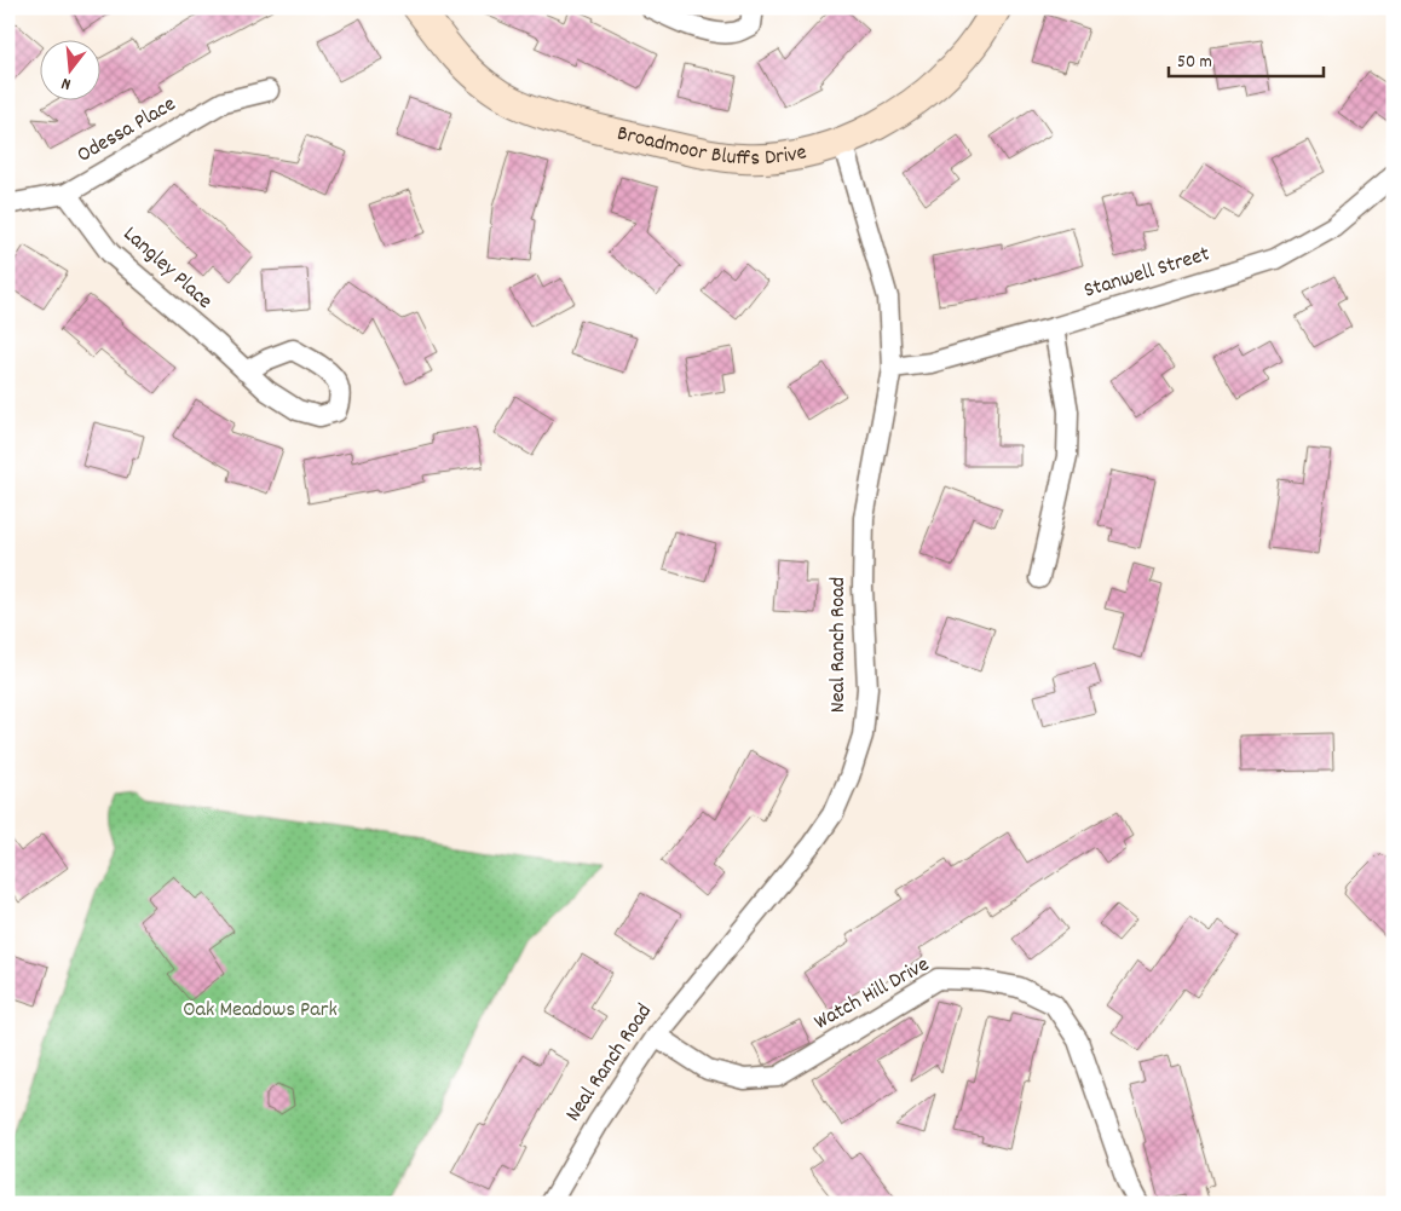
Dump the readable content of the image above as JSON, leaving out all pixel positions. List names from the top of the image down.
{
  "streets": {
    "street": [
      "Odessa Place",
      "Broadmoor Bluffs Drive",
      "Langley Place",
      "Stanwell Street",
      "Neal Ranch Road",
      "Watch Hill Drive"
    ]
  },
  "crossings": [
    ["Odessa Place", "Langley Place"],
    ["Broadmoor Bluffs Drive", "Neal Ranch Road"],
    ["Stanwell Street", "Neal Ranch Road"],
    ["Neal Ranch Road", "Watch Hill Drive"]
  ],
  "parks": ["Oak Meadows Park"],
  "scale_bar": "50 m",
  "north": "bottom"
}
